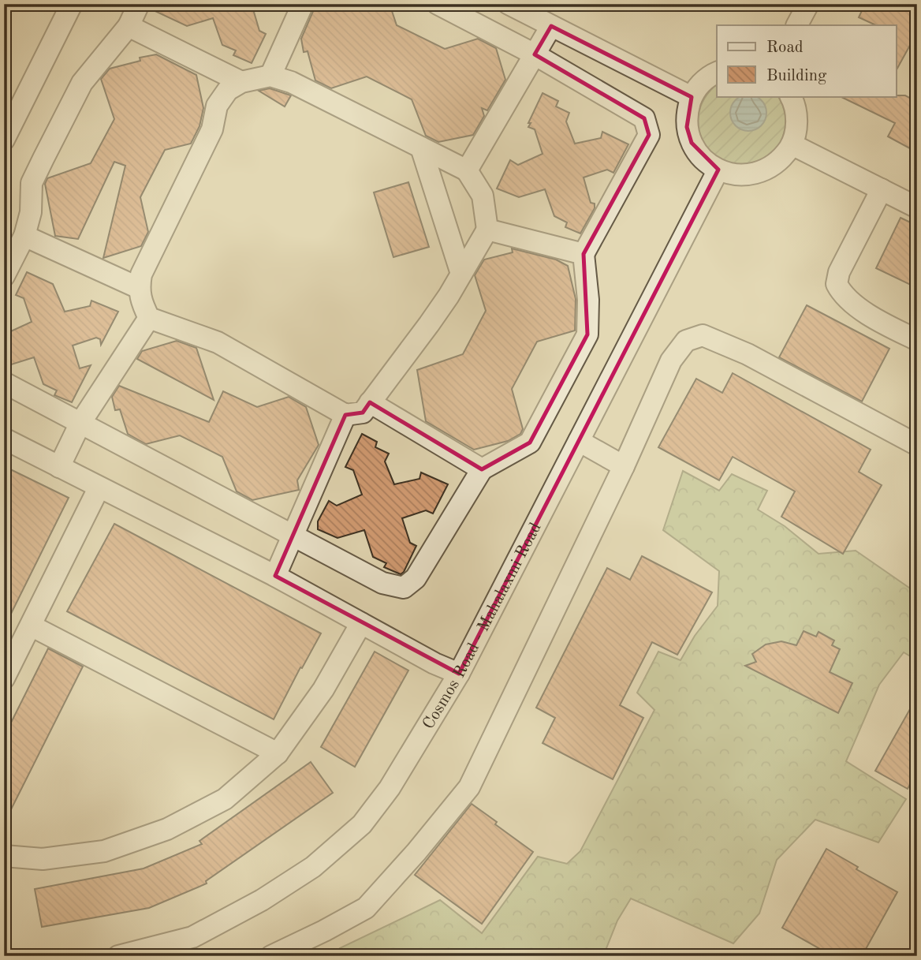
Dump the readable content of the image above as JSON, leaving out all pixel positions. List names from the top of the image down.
{
  "streets": {
    "street": ["Cosmos Road - Mahalaxmi Road"]
  },
  "legend": ["Road", "Building"]
}
